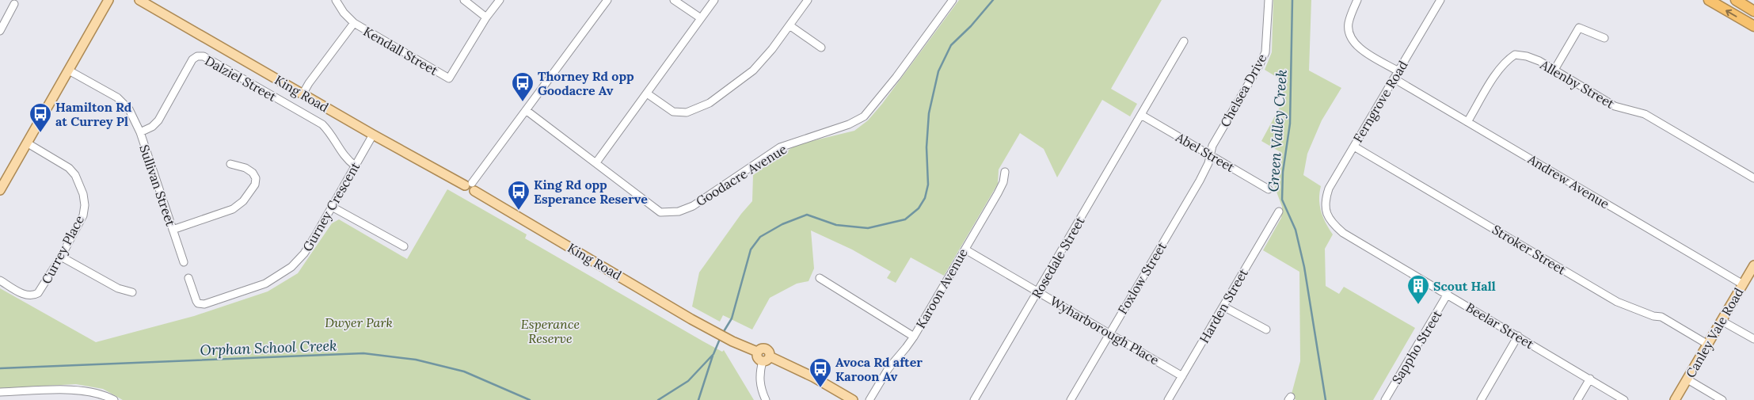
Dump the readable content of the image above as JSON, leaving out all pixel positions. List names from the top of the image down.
{
  "streets": {
    "main road": ["King Road", "Canley Vale Road"],
    "street": [
      "Kendall Street",
      "Dalziel Street",
      "Allenby Street",
      "Chelsea Drive",
      "Ferngrove Road",
      "Abel Street",
      "Goodacre Avenue",
      "Andrew Avenue",
      "Sullivan Street",
      "Gurney Crescent",
      "Currey Place",
      "Stroker Street",
      "Rosedale Street",
      "Foxlow Street",
      "Karoon Avenue",
      "Harden Street",
      "Beelar Street",
      "Wyharborough Place",
      "Sappho Street"
    ]
  },
  "crossings": [
    ["Dalziel Street", "Sullivan Street"],
    ["Dalziel Street", "Gurney Crescent"],
    ["Allenby Street", "Andrew Avenue"],
    ["Chelsea Drive", "Abel Street"],
    ["Chelsea Drive", "Foxlow Street"],
    ["King Road", "Gurney Crescent"],
    ["Ferngrove Road", "Andrew Avenue"],
    ["Ferngrove Road", "Stroker Street"],
    ["Ferngrove Road", "Beelar Street"],
    ["Abel Street", "Rosedale Street"],
    ["Abel Street", "Foxlow Street"],
    ["Andrew Avenue", "Canley Vale Road"],
    ["Stroker Street", "Canley Vale Road"],
    ["Rosedale Street", "Wyharborough Place"],
    ["Foxlow Street", "Wyharborough Place"],
    ["Karoon Avenue", "Wyharborough Place"],
    ["Harden Street", "Wyharborough Place"],
    ["Beelar Street", "Sappho Street"]
  ],
  "water": ["Green Valley Creek", "Orphan School Creek"],
  "parks": ["Dwyer Park", "Esperance Reserve"],
  "places": {
    "bus stop": [
      "Thorney Rd opp Goodacre Av",
      "Hamilton Rd at Currey Pl",
      "King Rd opp Esperance Reserve",
      "Avoca Rd after Karoon Av"
    ],
    "building": ["Scout Hall"]
  }
}
